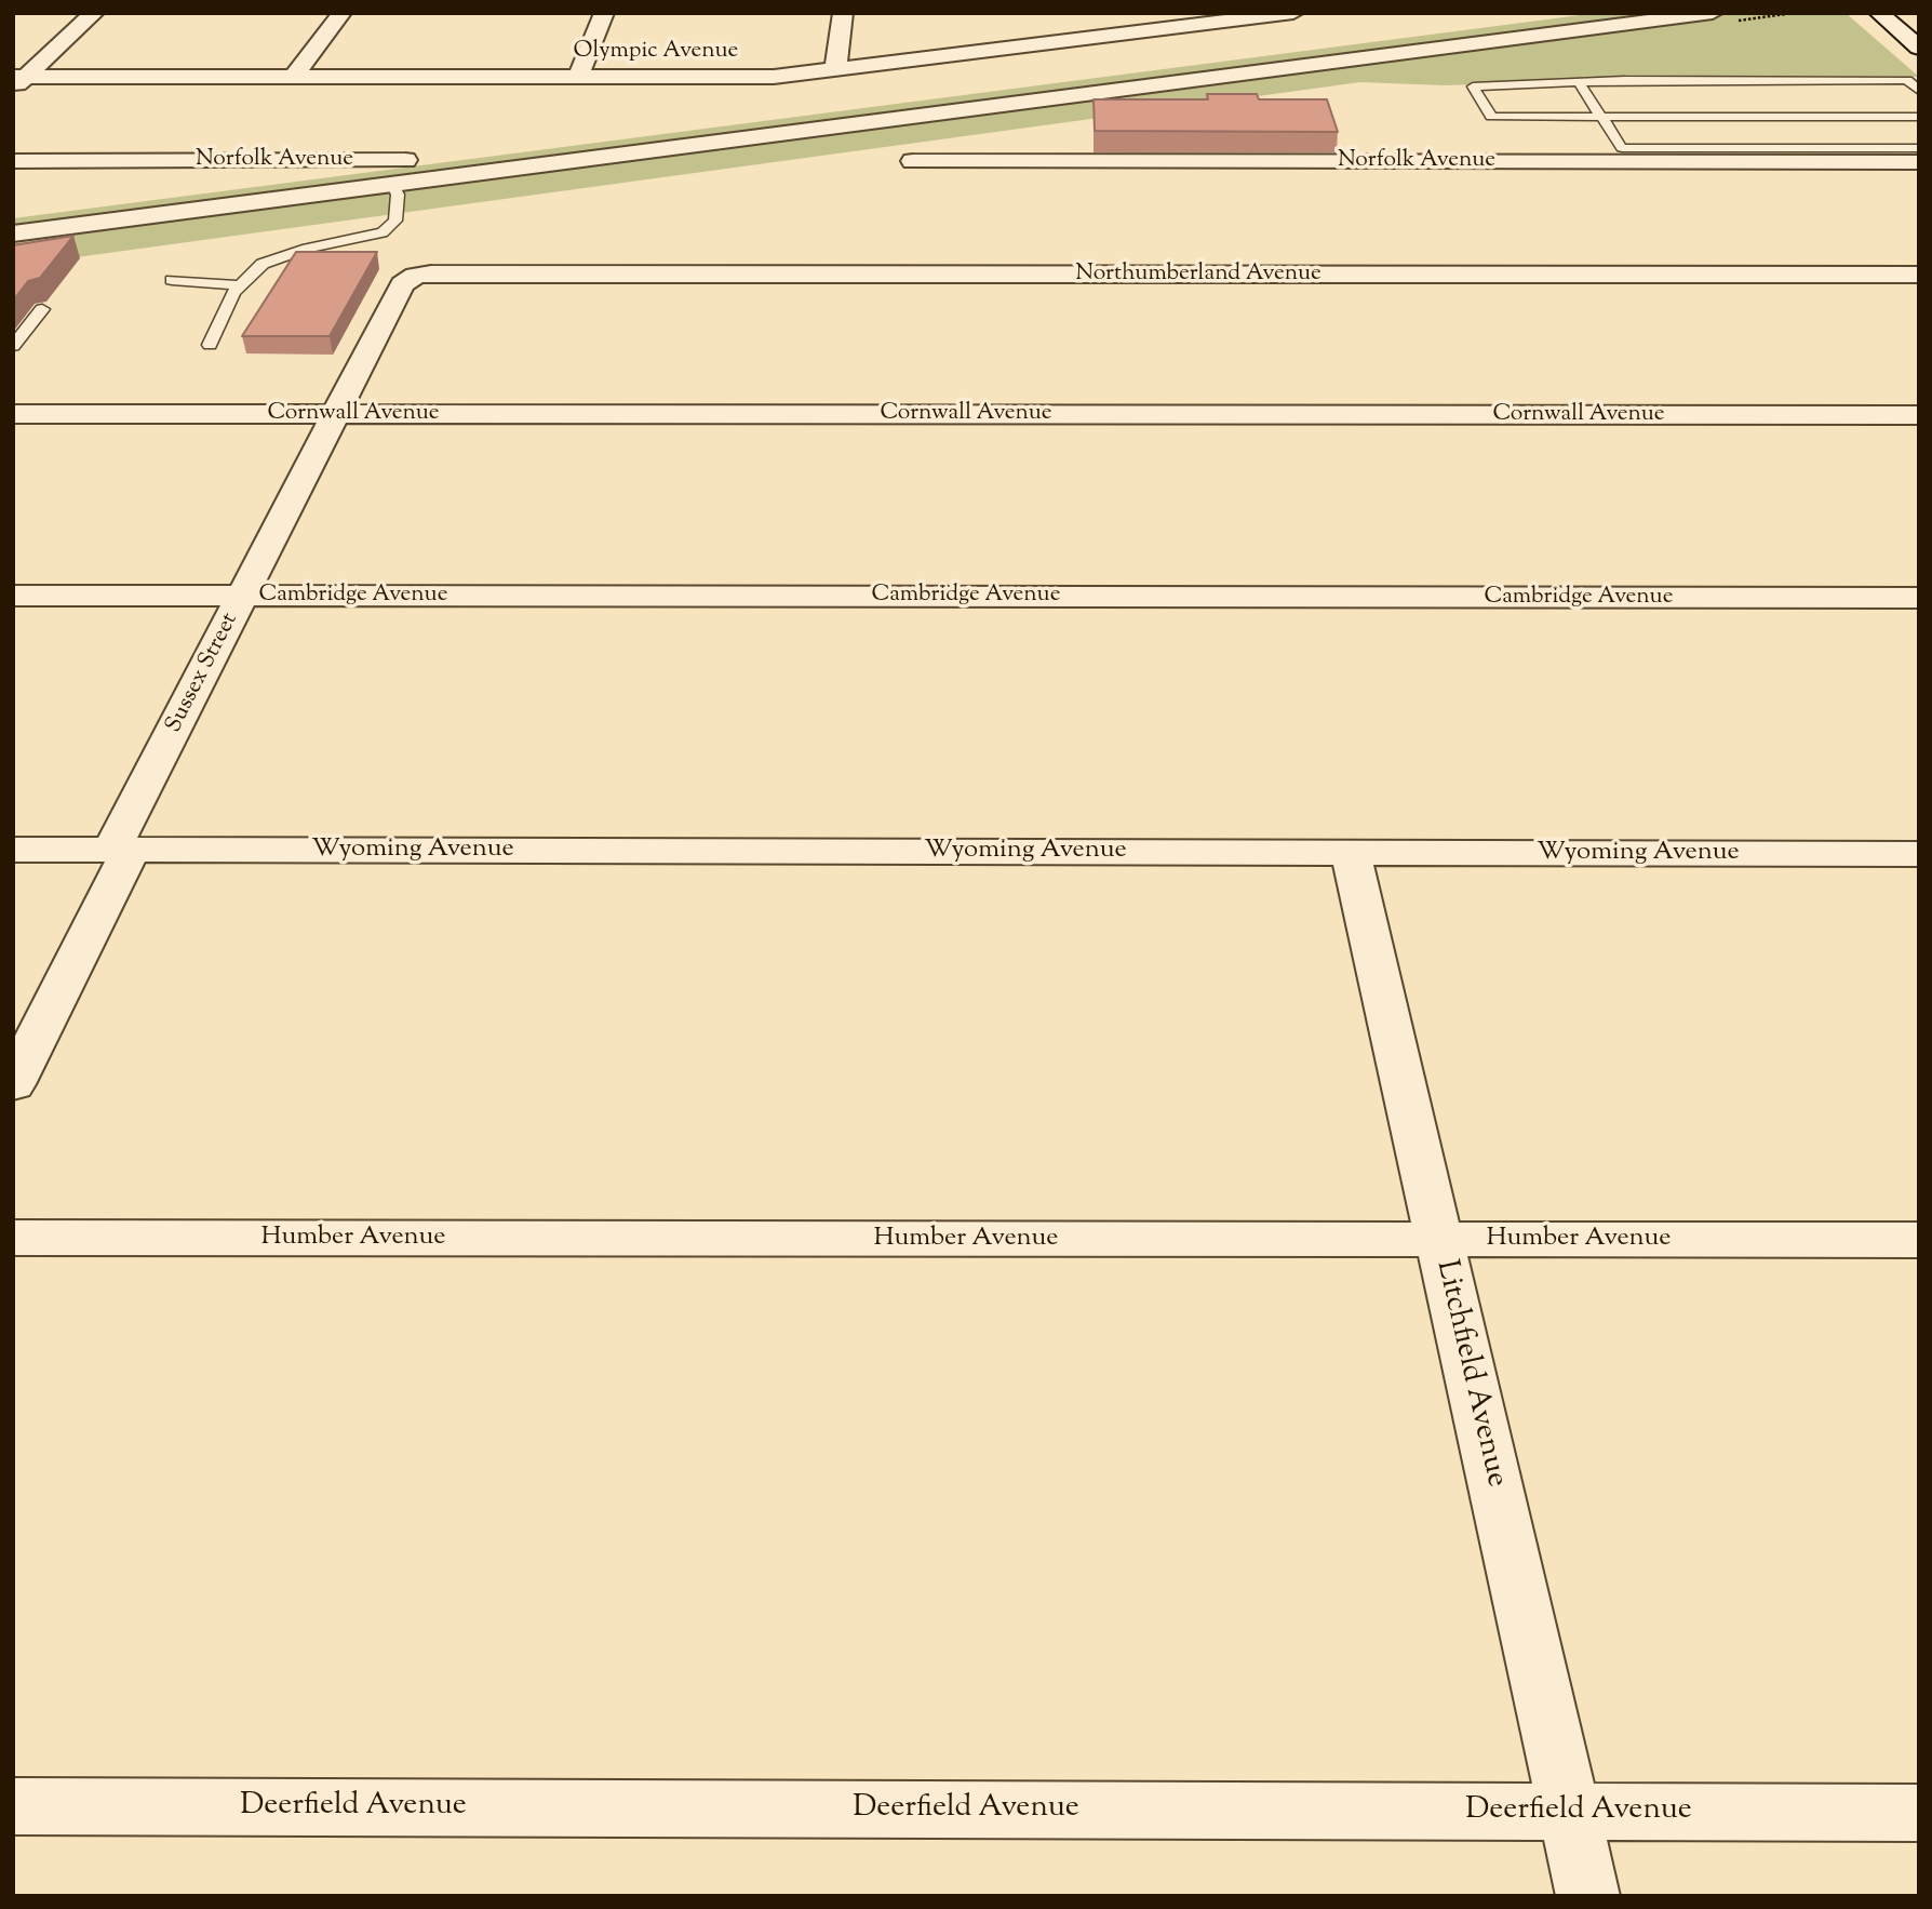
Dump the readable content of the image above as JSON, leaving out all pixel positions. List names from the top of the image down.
{
  "streets": {
    "street": [
      "Olympic Avenue",
      "Norfolk Avenue",
      "Northumberland Avenue",
      "Cornwall Avenue",
      "Cambridge Avenue",
      "Sussex Street",
      "Wyoming Avenue",
      "Humber Avenue",
      "Litchfield Avenue",
      "Deerfield Avenue"
    ]
  },
  "crossings": [
    ["Northumberland Avenue", "Sussex Street"],
    ["Cornwall Avenue", "Sussex Street"],
    ["Cambridge Avenue", "Sussex Street"],
    ["Sussex Street", "Wyoming Avenue"],
    ["Wyoming Avenue", "Litchfield Avenue"],
    ["Humber Avenue", "Litchfield Avenue"],
    ["Litchfield Avenue", "Deerfield Avenue"]
  ]
}
